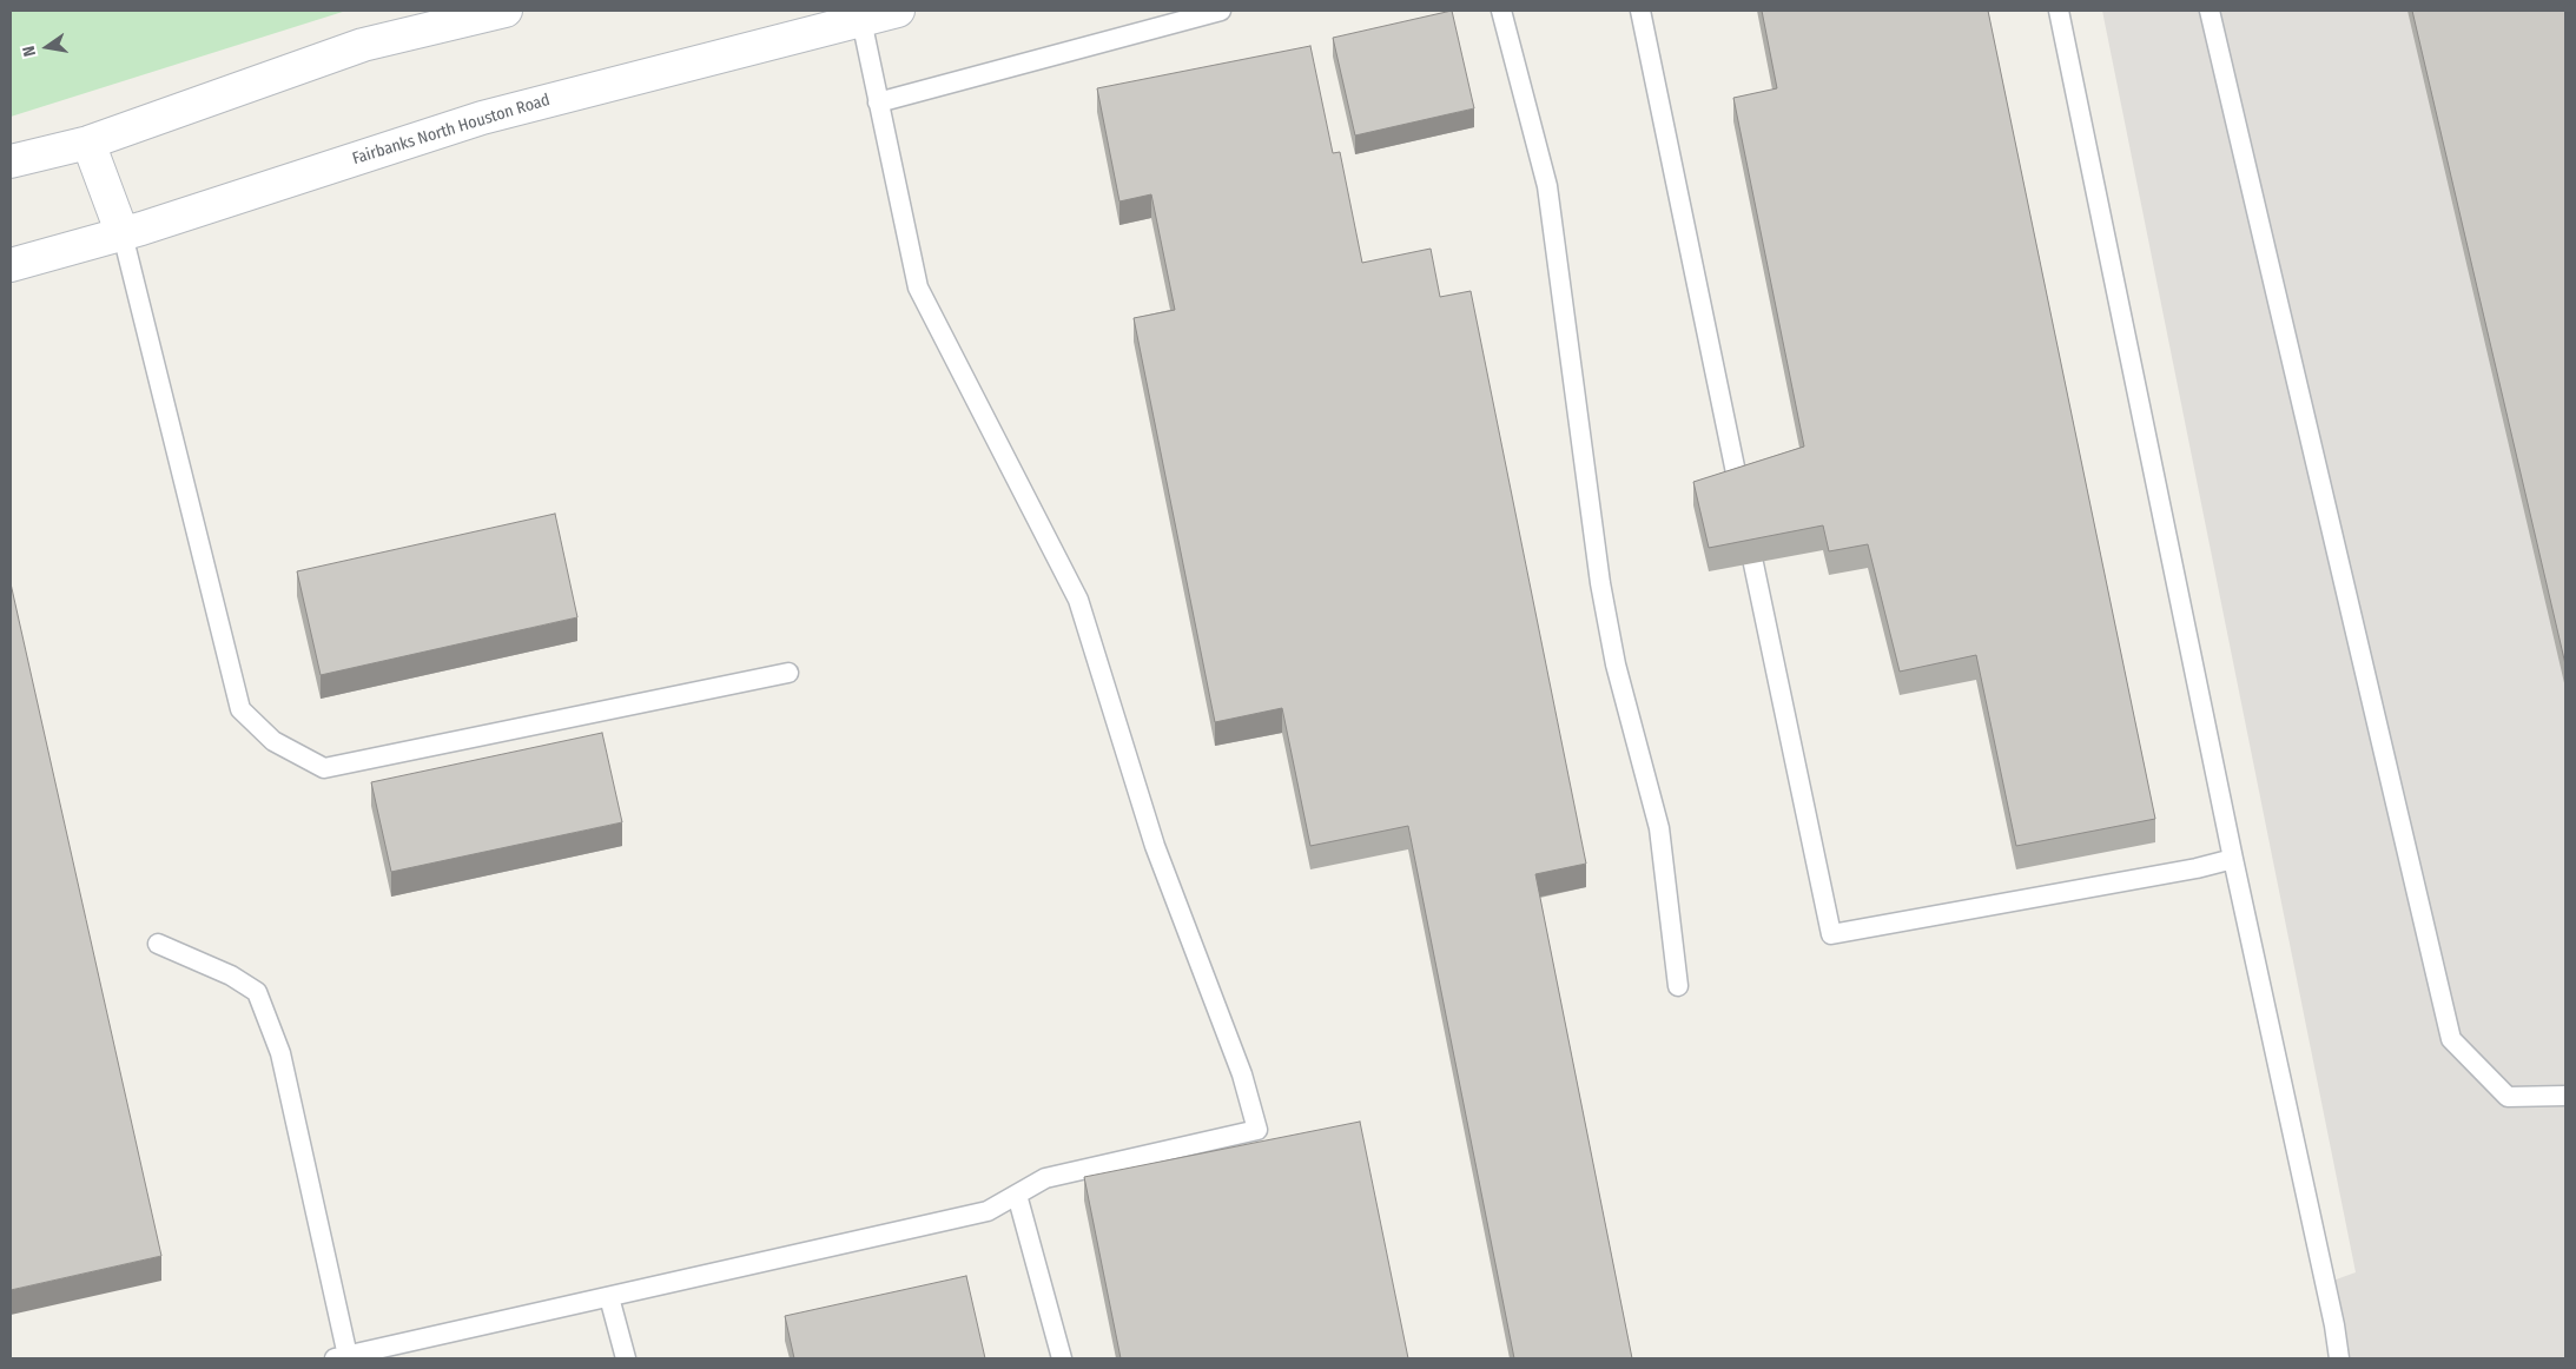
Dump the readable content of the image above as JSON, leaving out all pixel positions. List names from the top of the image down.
{
  "streets": {
    "main road": ["Fairbanks North Houston Road"]
  },
  "north": "left"
}
